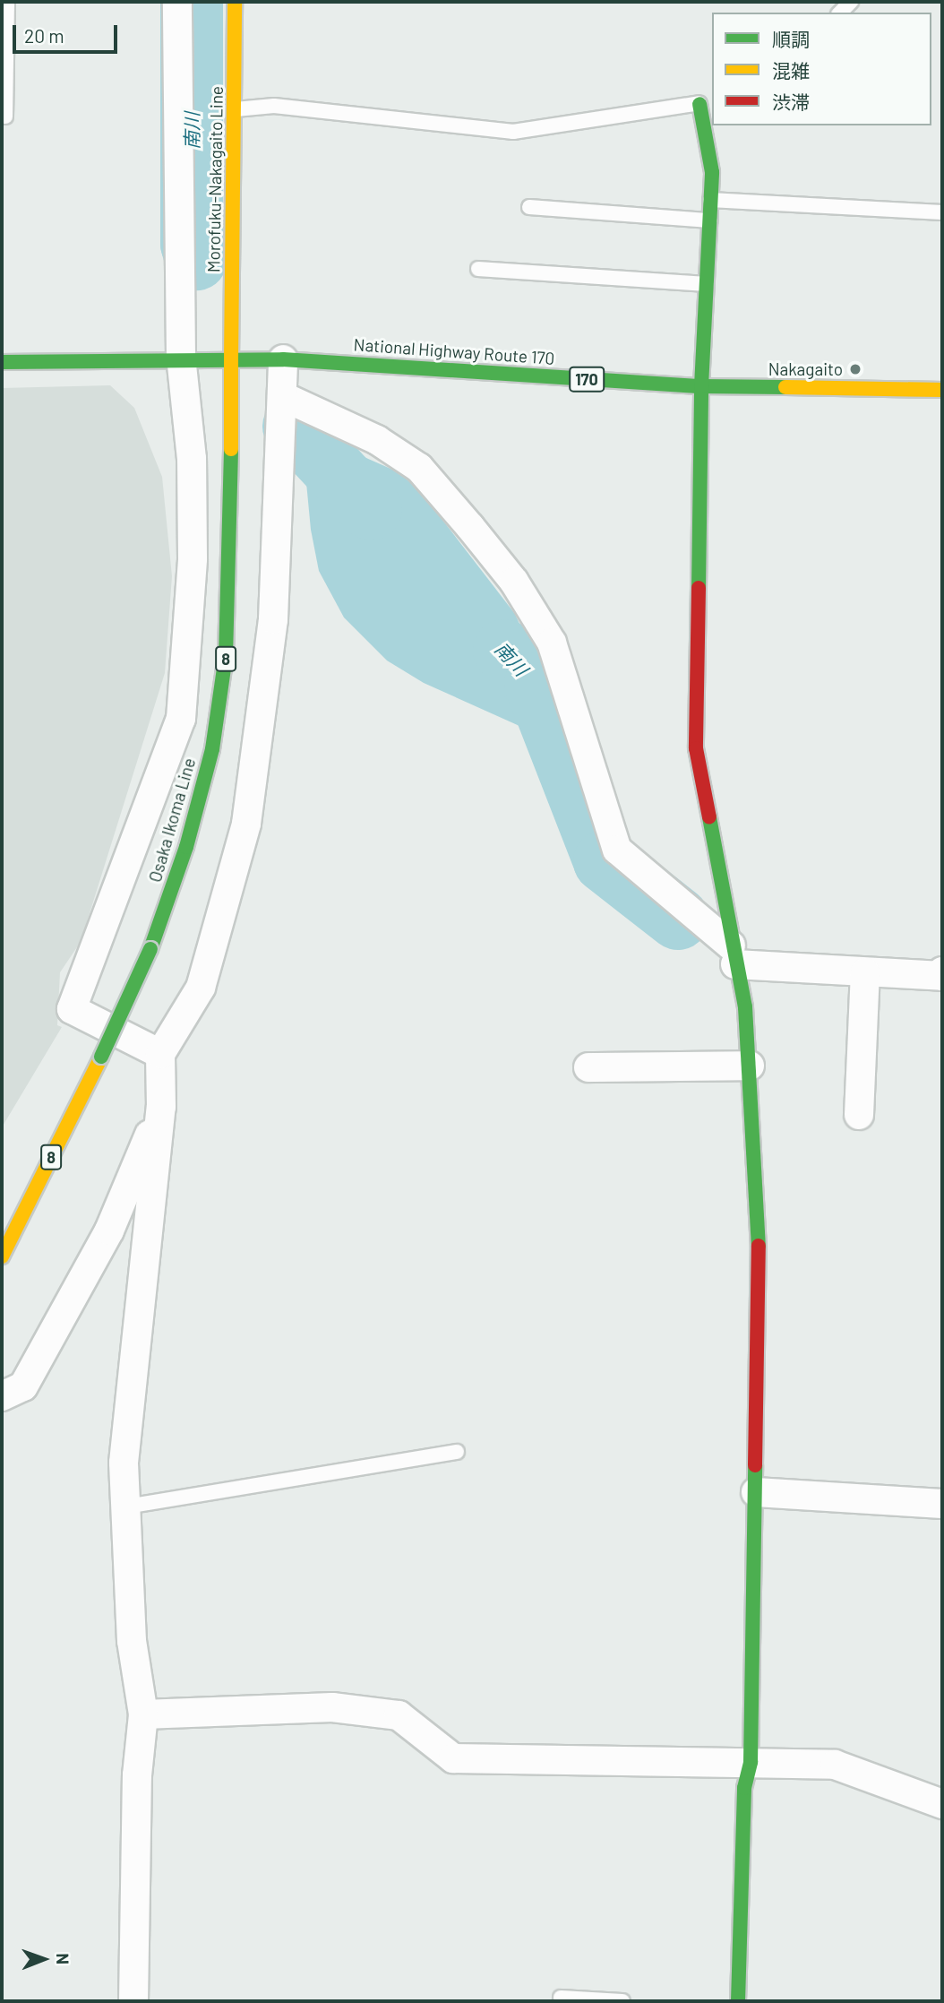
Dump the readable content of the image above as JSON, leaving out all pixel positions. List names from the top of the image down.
{
  "streets": {
    "main road": [
      "Morofuku-Nakagaito Line",
      "National Highway Route 170",
      "170",
      "8",
      "Osaka Ikoma Line"
    ]
  },
  "crossings": [
    ["Morofuku-Nakagaito Line", "National Highway Route 170"],
    ["Morofuku-Nakagaito Line", "Osaka Ikoma Line"],
    ["National Highway Route 170", "Osaka Ikoma Line"]
  ],
  "water": ["南川"],
  "places": ["Nakagaito"],
  "legend": ["順調", "混雑", "渋滞"],
  "scale_bar": "20 m",
  "north": "right"
}
